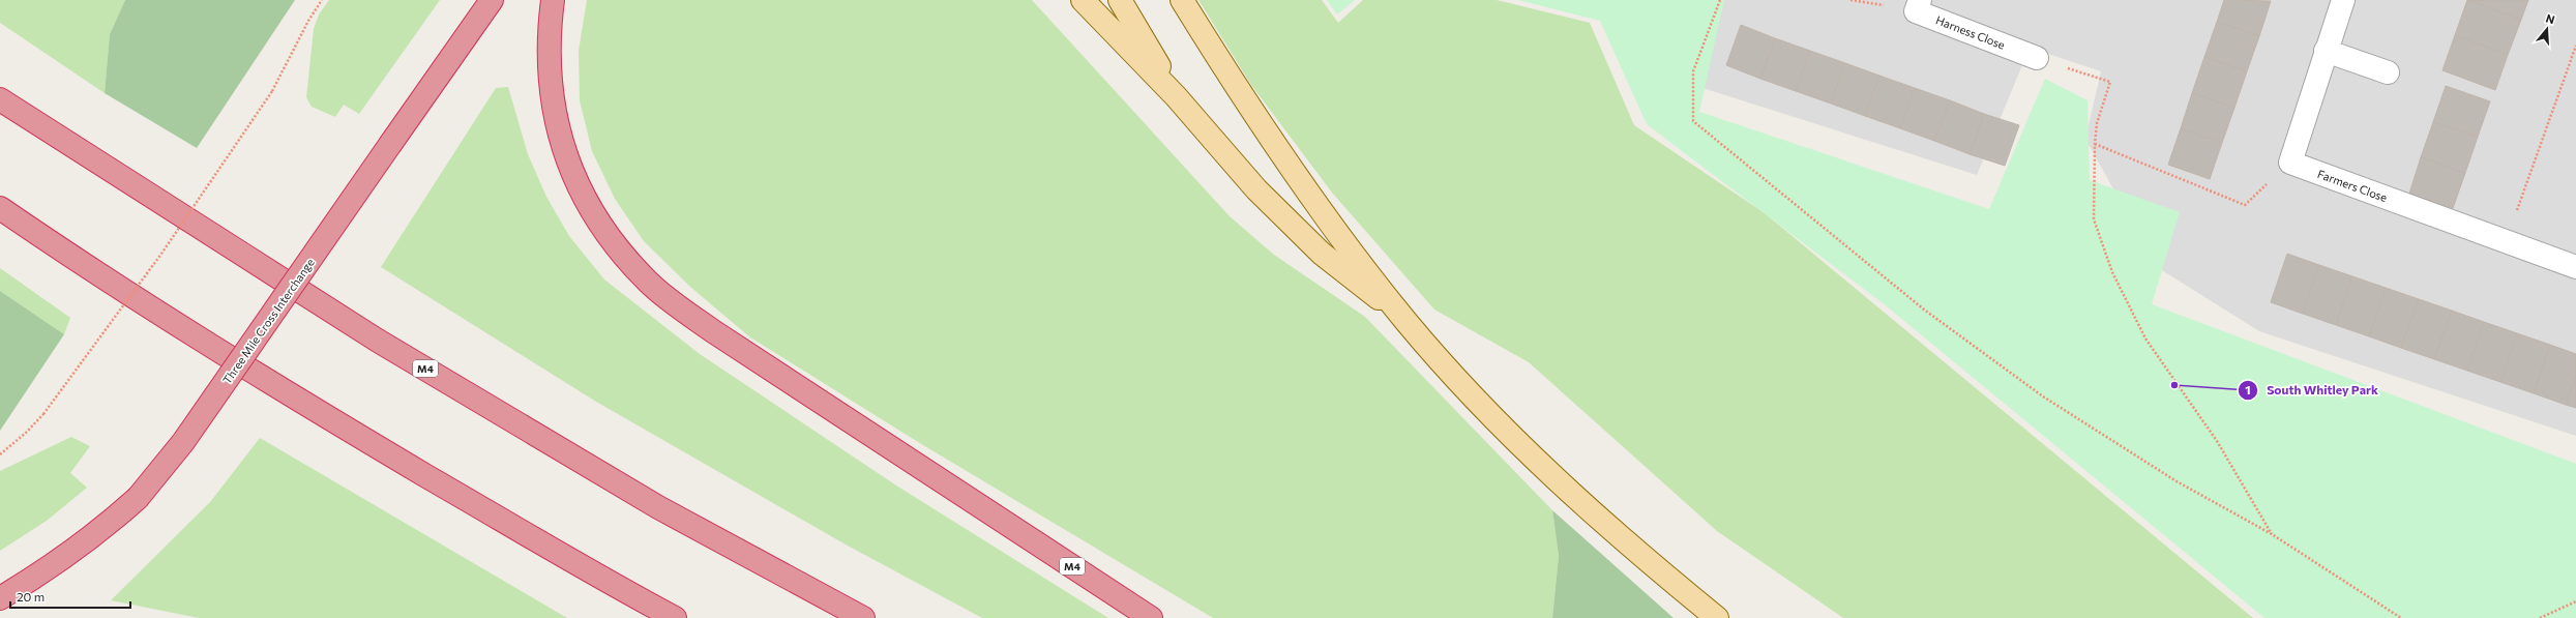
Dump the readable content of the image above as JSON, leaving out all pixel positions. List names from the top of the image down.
{
  "streets": {
    "highway": ["Three Mile Cross Interchange", "M4"],
    "street": ["Harness Close", "Farmers Close"]
  },
  "places": ["South Whitley Park"],
  "scale_bar": "20 m",
  "north": "top"
}
